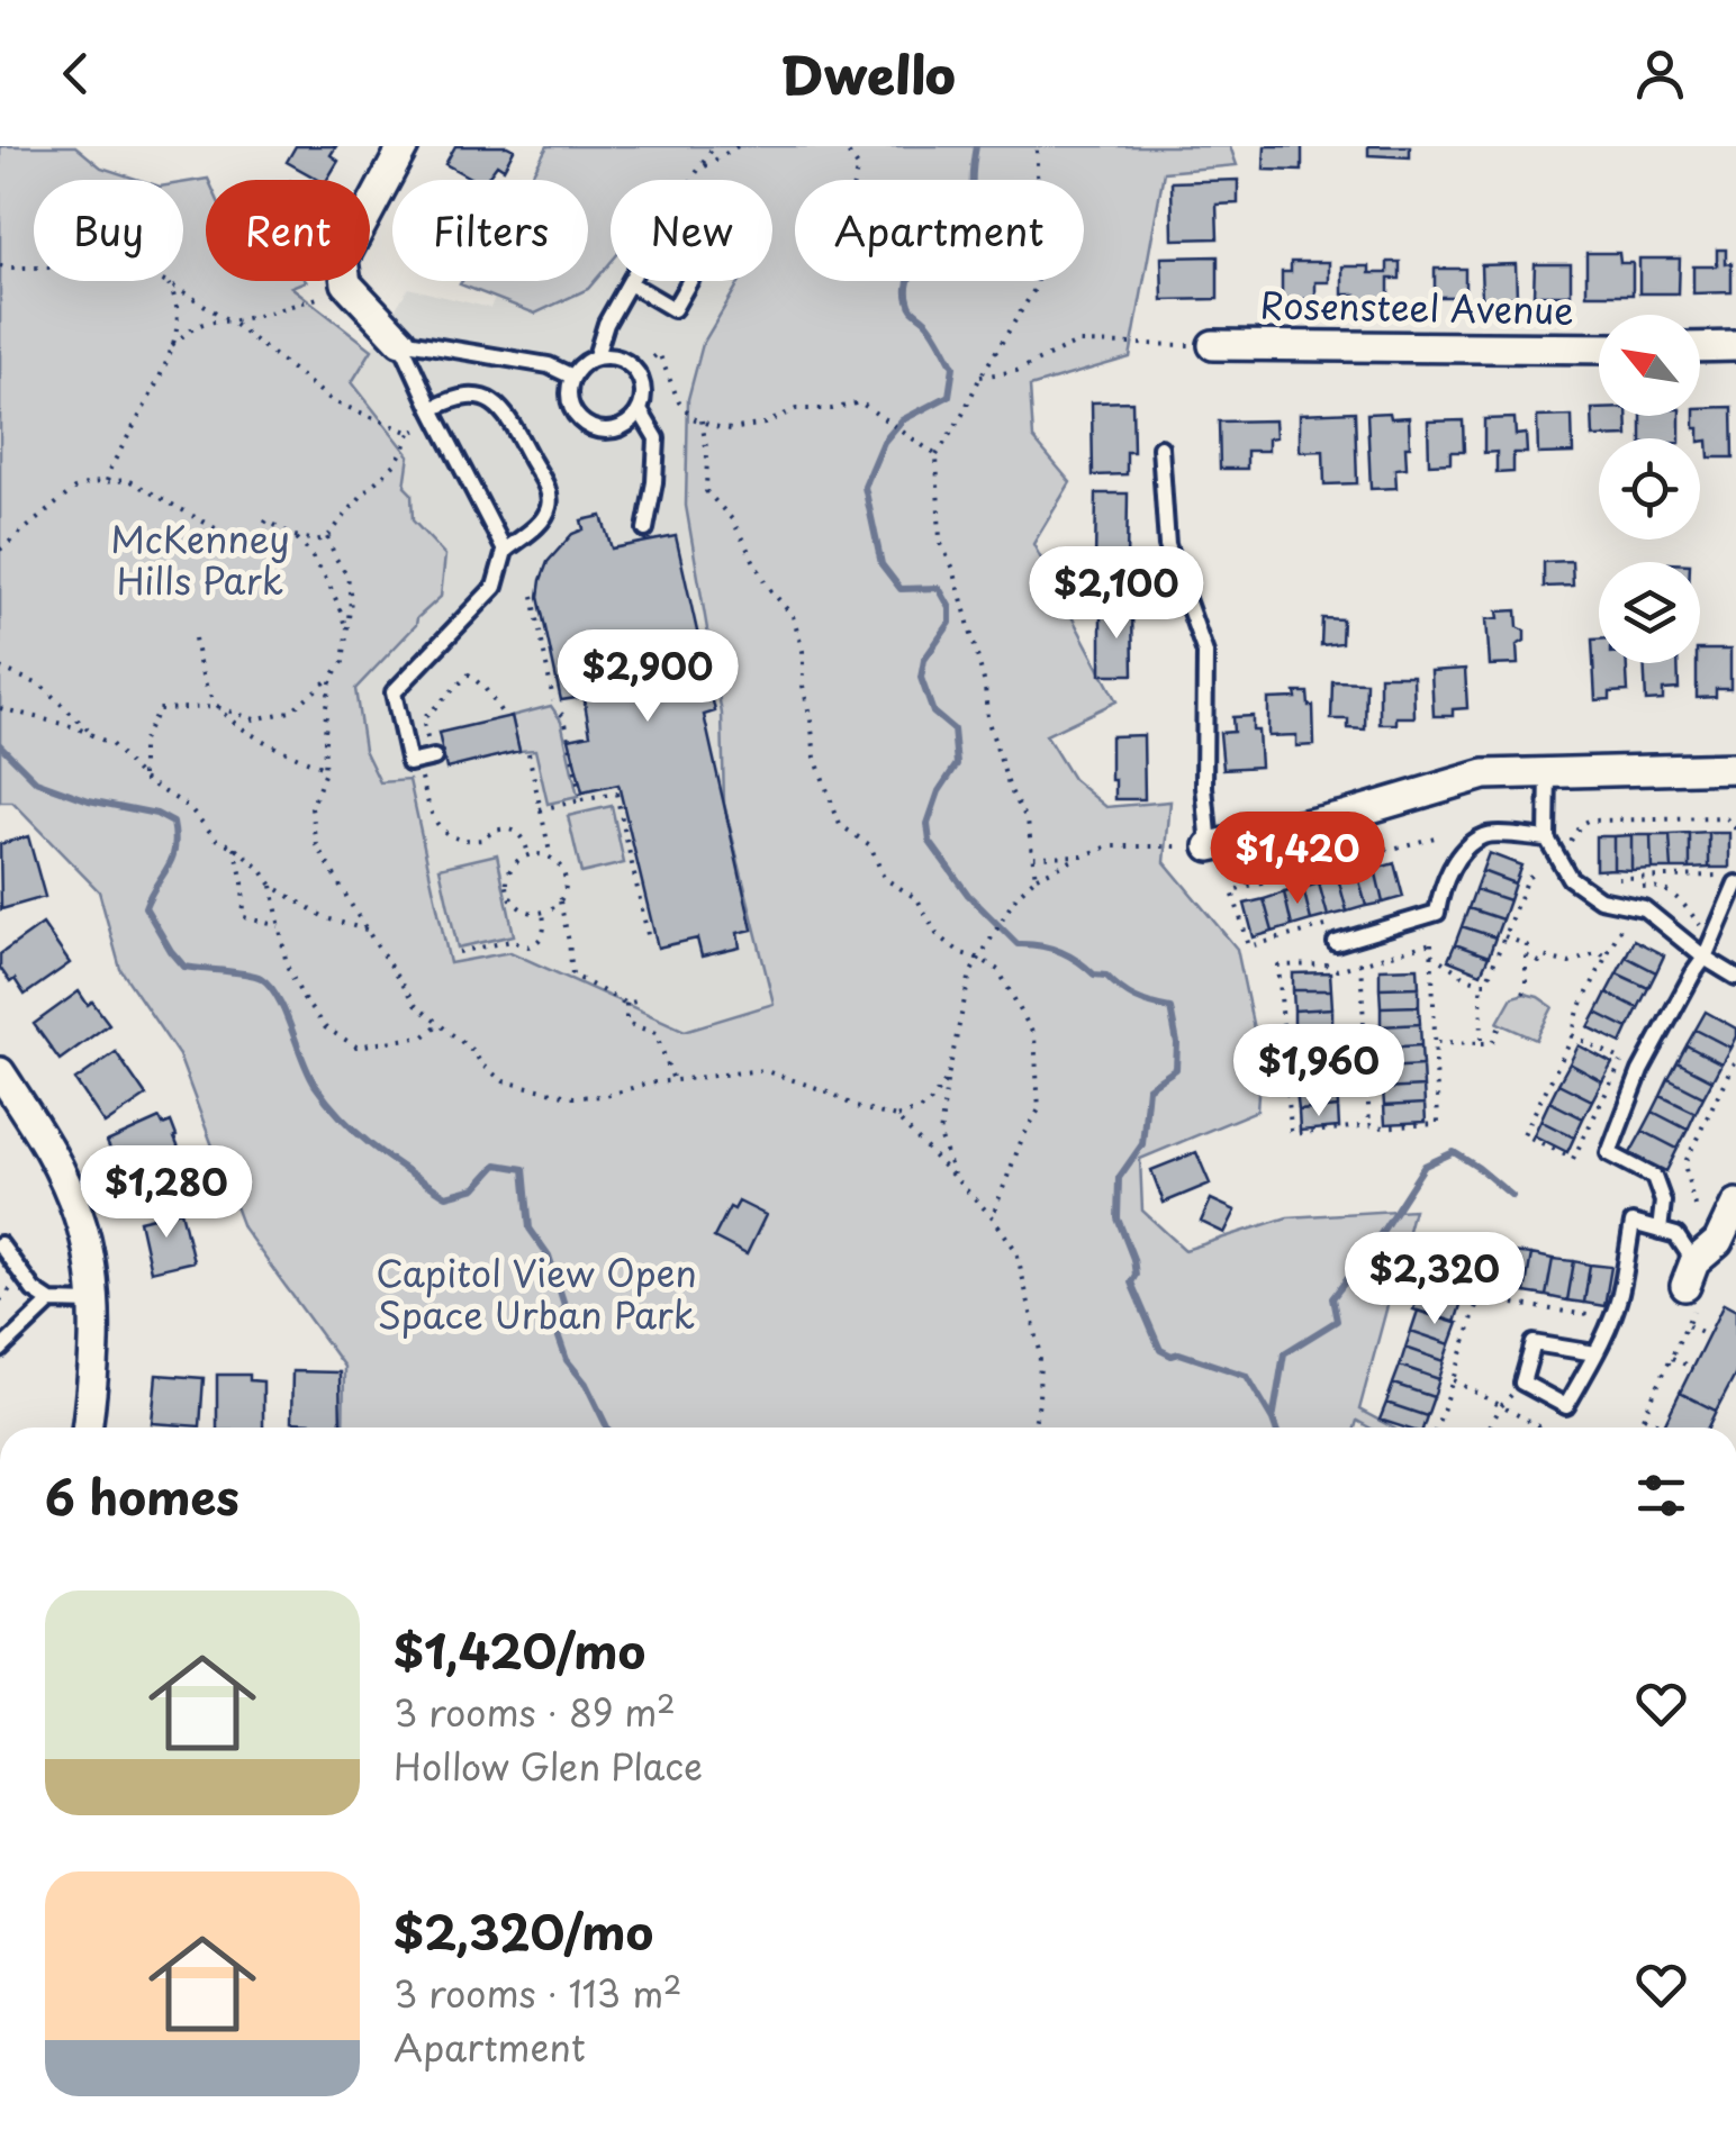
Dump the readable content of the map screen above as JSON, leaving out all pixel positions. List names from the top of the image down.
{
  "streets": {
    "street": ["Rosensteel Avenue"]
  },
  "parks": ["McKenney Hills Park", "Capitol View Open Space Urban Park"],
  "north": "top left",
  "page": {
    "header": "Dwello",
    "chip": [
      "Buy",
      "Rent",
      "Filters",
      "New",
      "Apartment"
    ],
    "price": [
      "$2,100",
      "$2,900",
      "$1,420",
      "$1,960",
      "$1,280",
      "$2,320"
    ],
    "heading": "6 homes",
    "list": [
      {
        "name": "$1,420/mo",
        "note": "3 rooms · 89 m² · Hollow Glen Place"
      },
      {
        "name": "$2,320/mo",
        "note": "3 rooms · 113 m² · Apartment"
      }
    ]
  }
}
